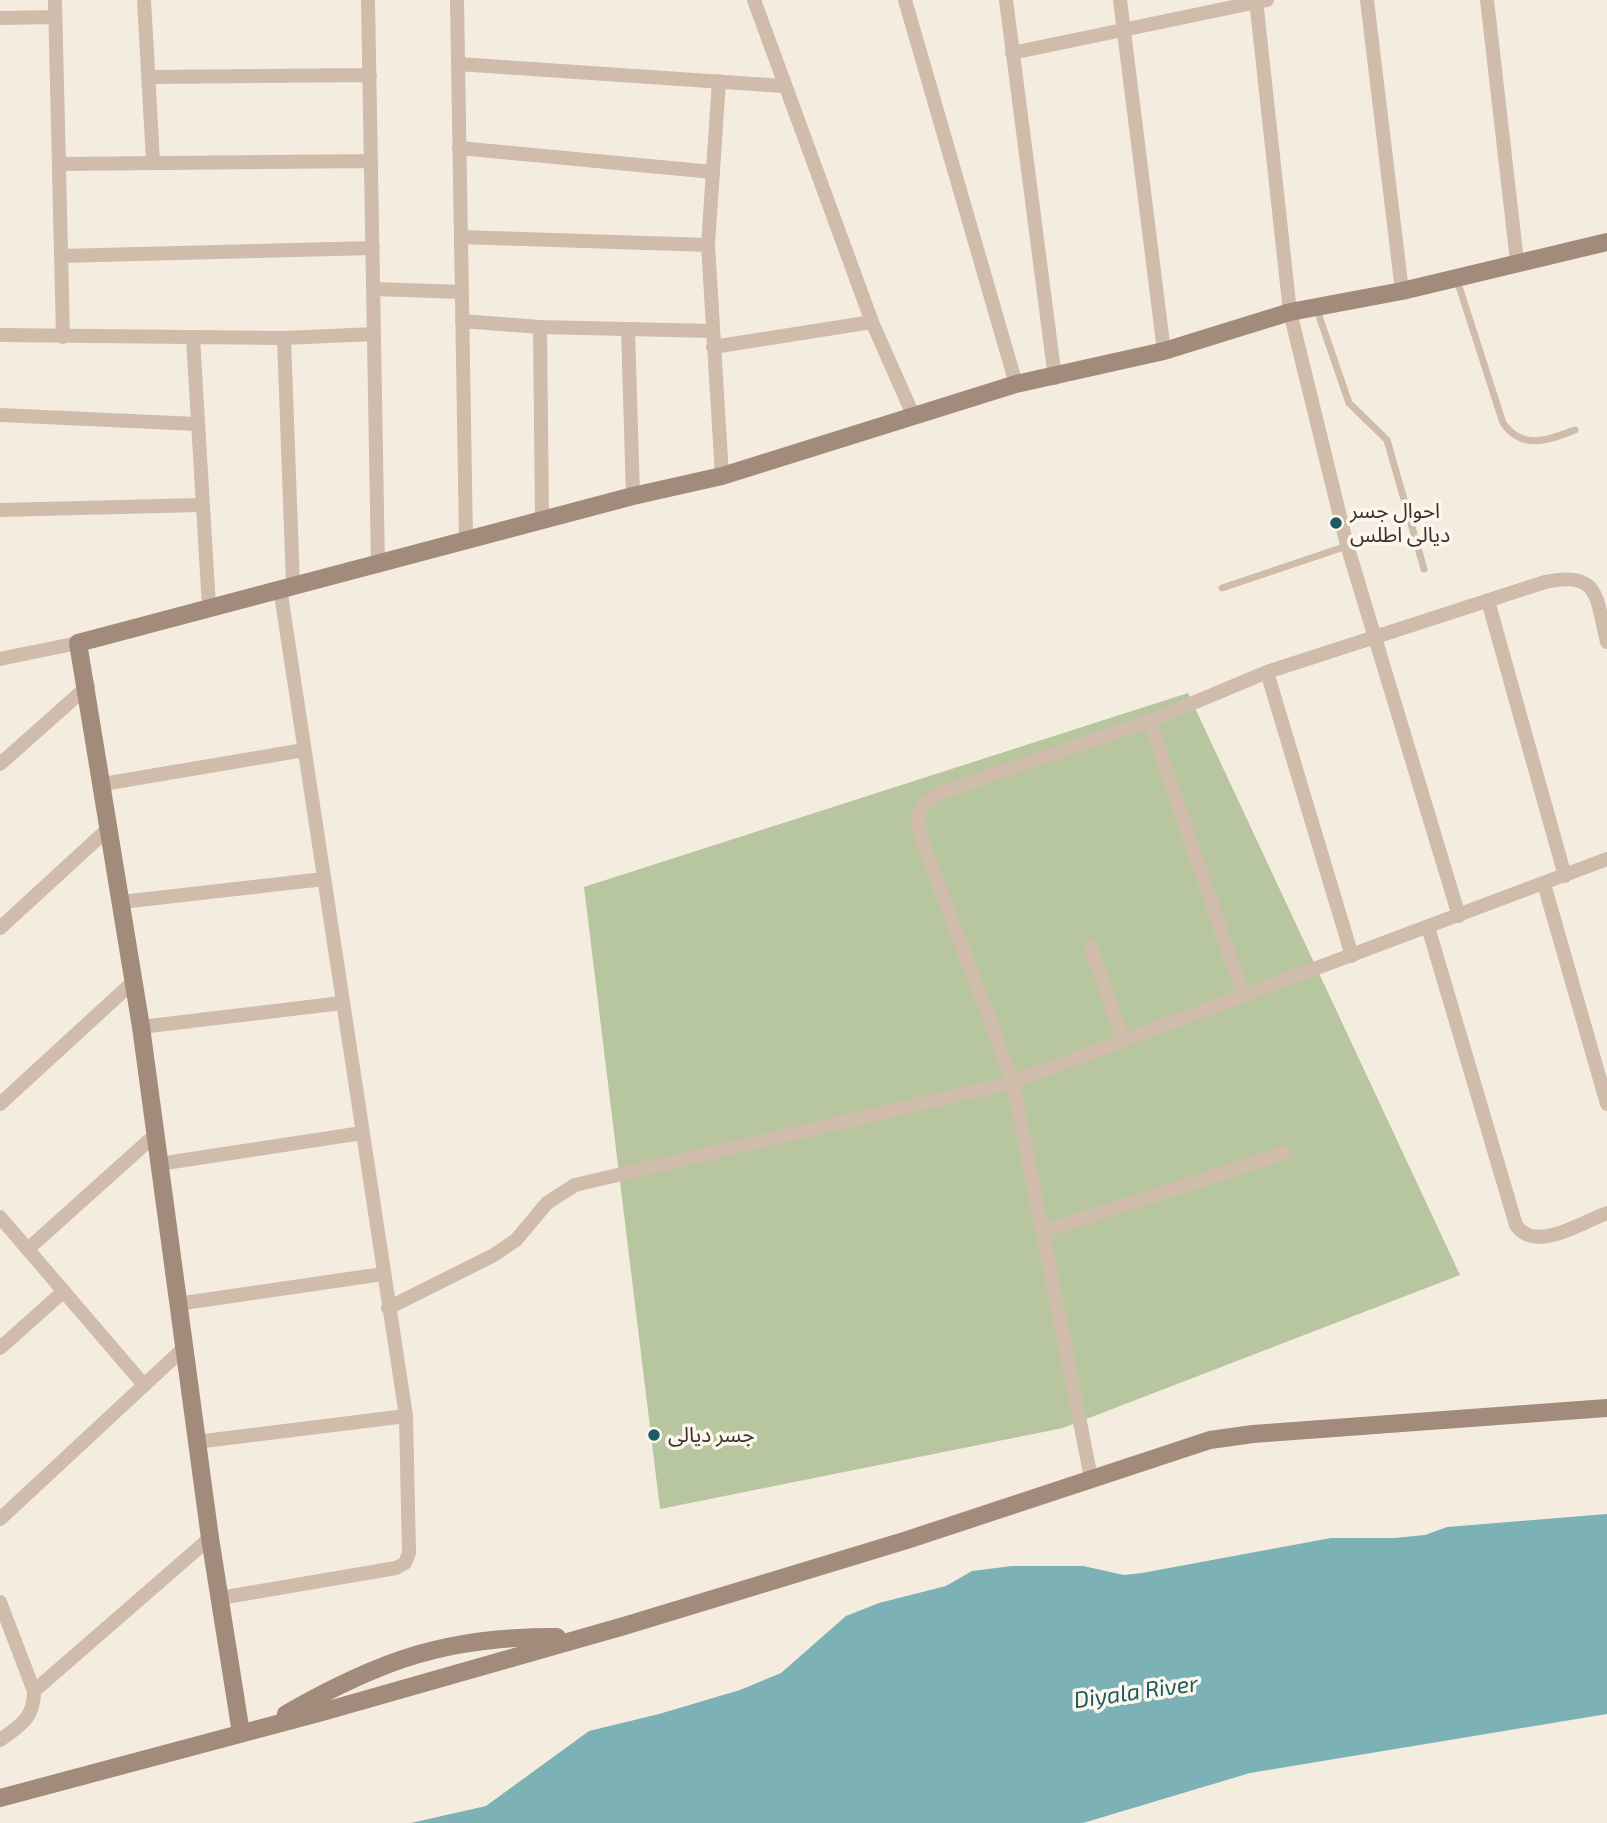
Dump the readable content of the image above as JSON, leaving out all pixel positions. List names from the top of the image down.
{
  "water": ["Diyala River"],
  "places": ["احوال جسر ديالى اطلس", "جسر ديالى"]
}
